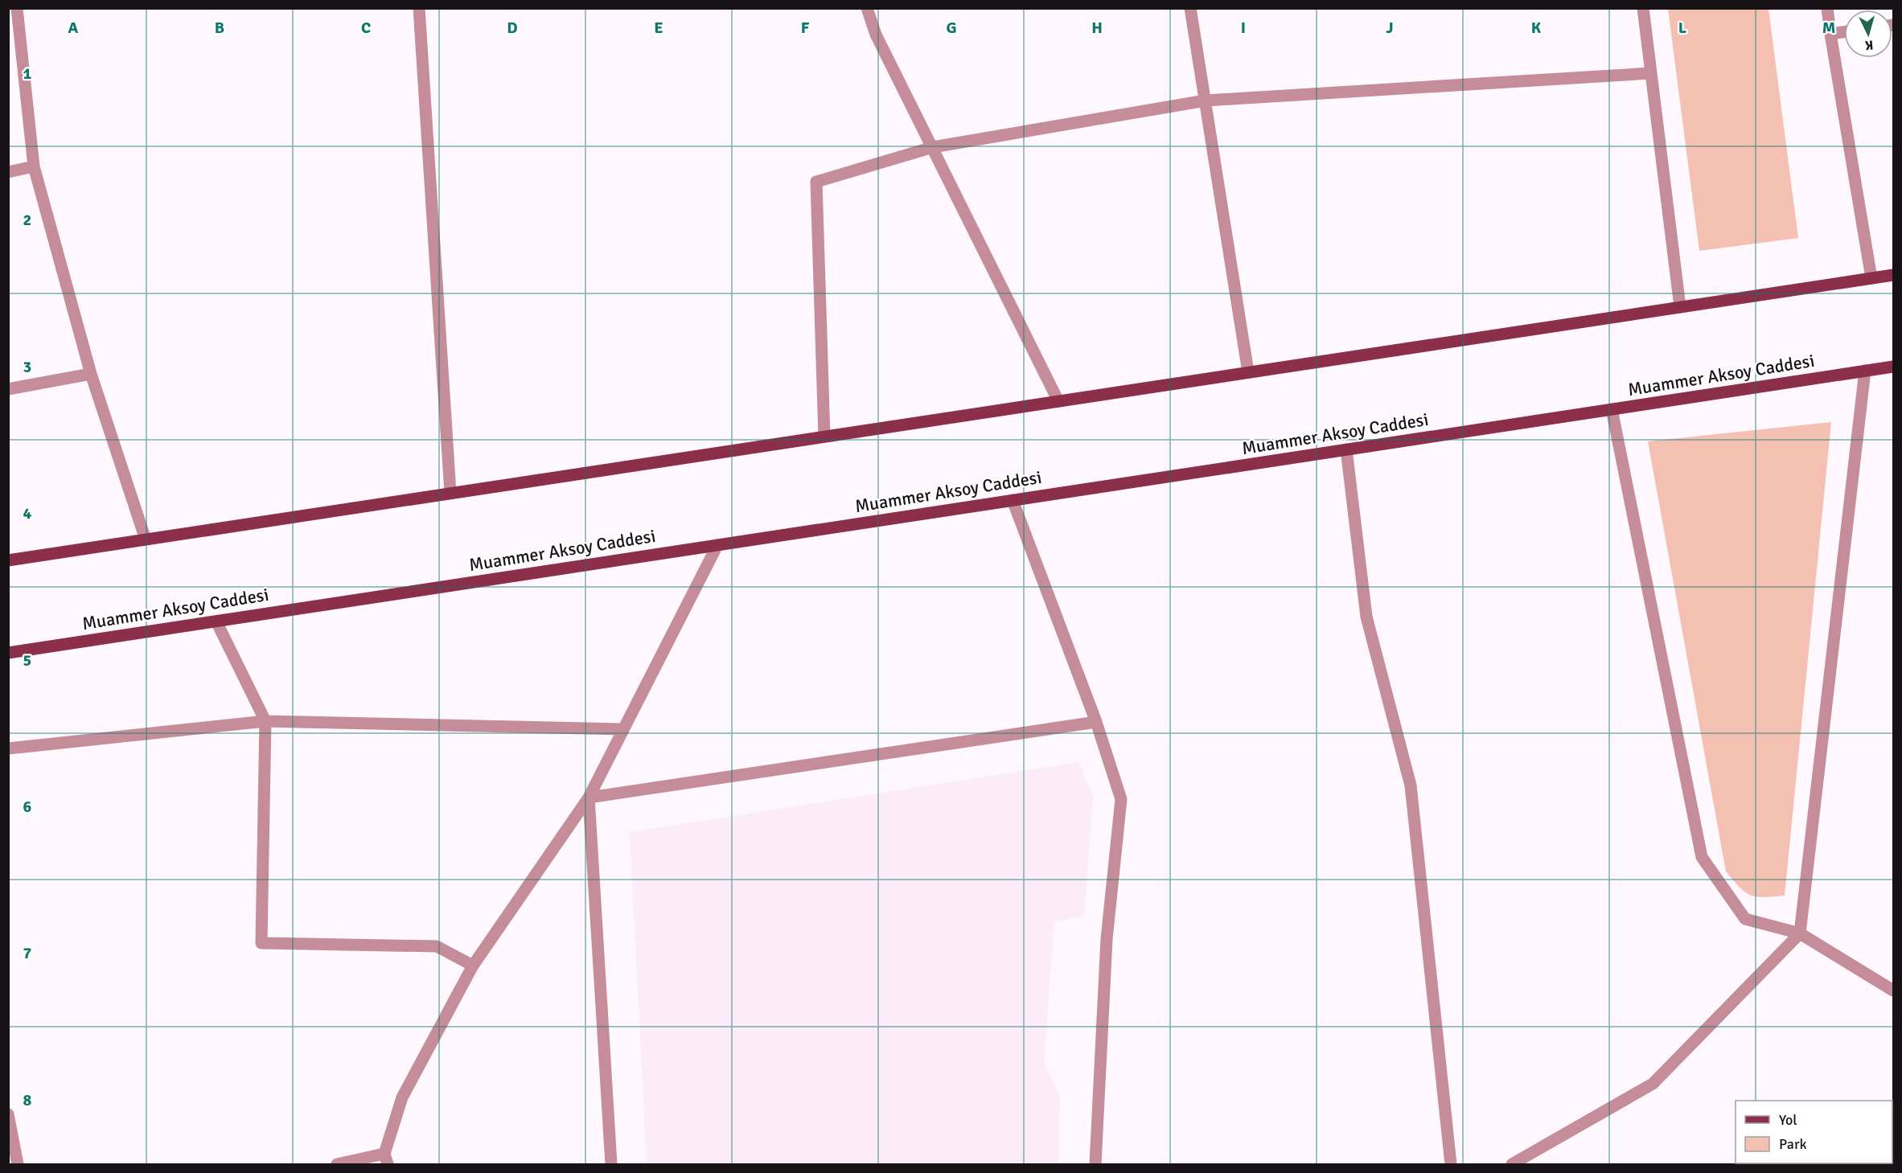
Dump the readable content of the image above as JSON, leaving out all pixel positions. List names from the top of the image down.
{
  "streets": {
    "main road": ["Muammer Aksoy Caddesi"]
  },
  "legend": ["Yol", "Park"],
  "north": "bottom",
  "grid": {
    "columns": [
      "A",
      "B",
      "C",
      "D",
      "E",
      "F",
      "G",
      "H",
      "I",
      "J",
      "K",
      "L",
      "M"
    ],
    "rows": [
      "1",
      "2",
      "3",
      "4",
      "5",
      "6",
      "7",
      "8"
    ]
  }
}
